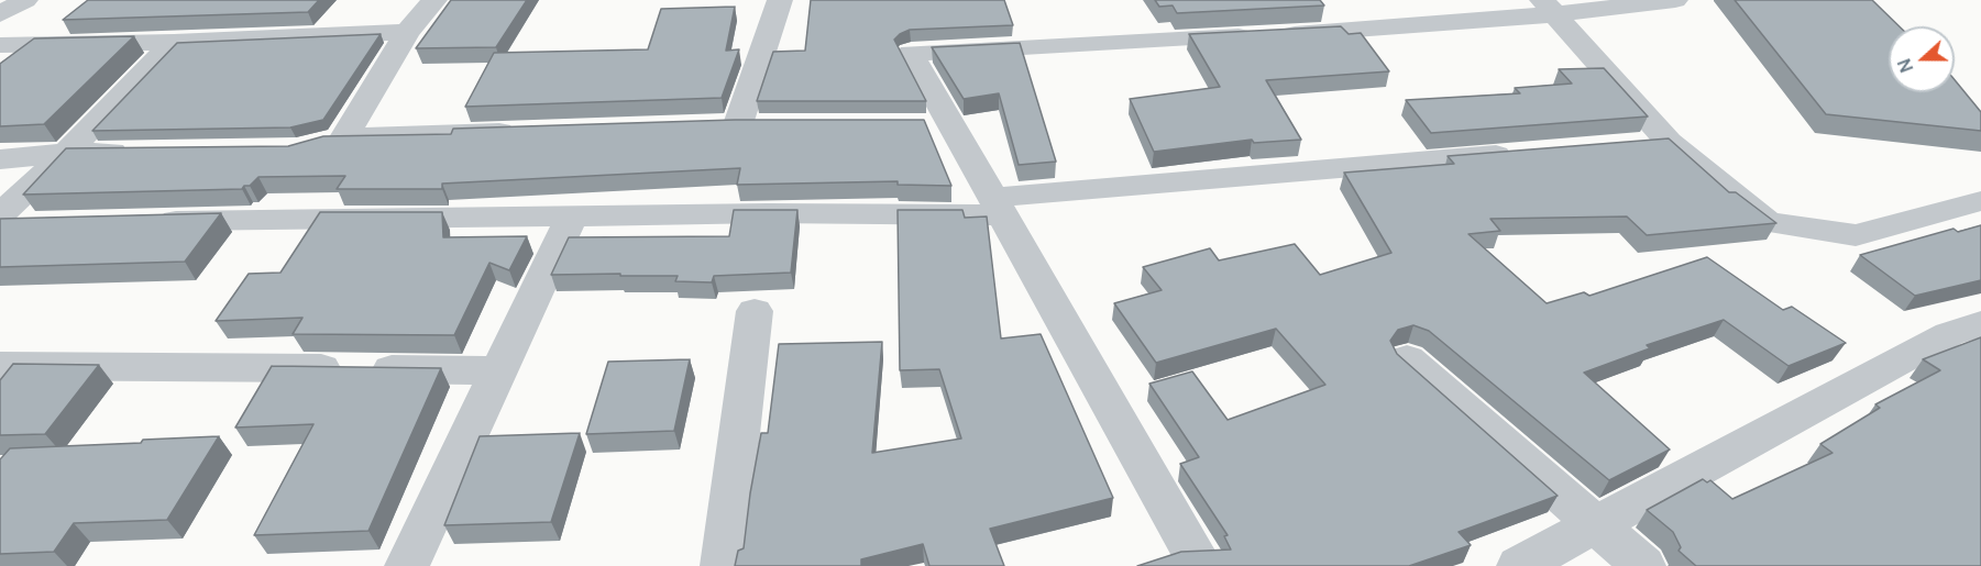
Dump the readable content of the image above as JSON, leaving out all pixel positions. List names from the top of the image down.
{
  "north": "left"
}
